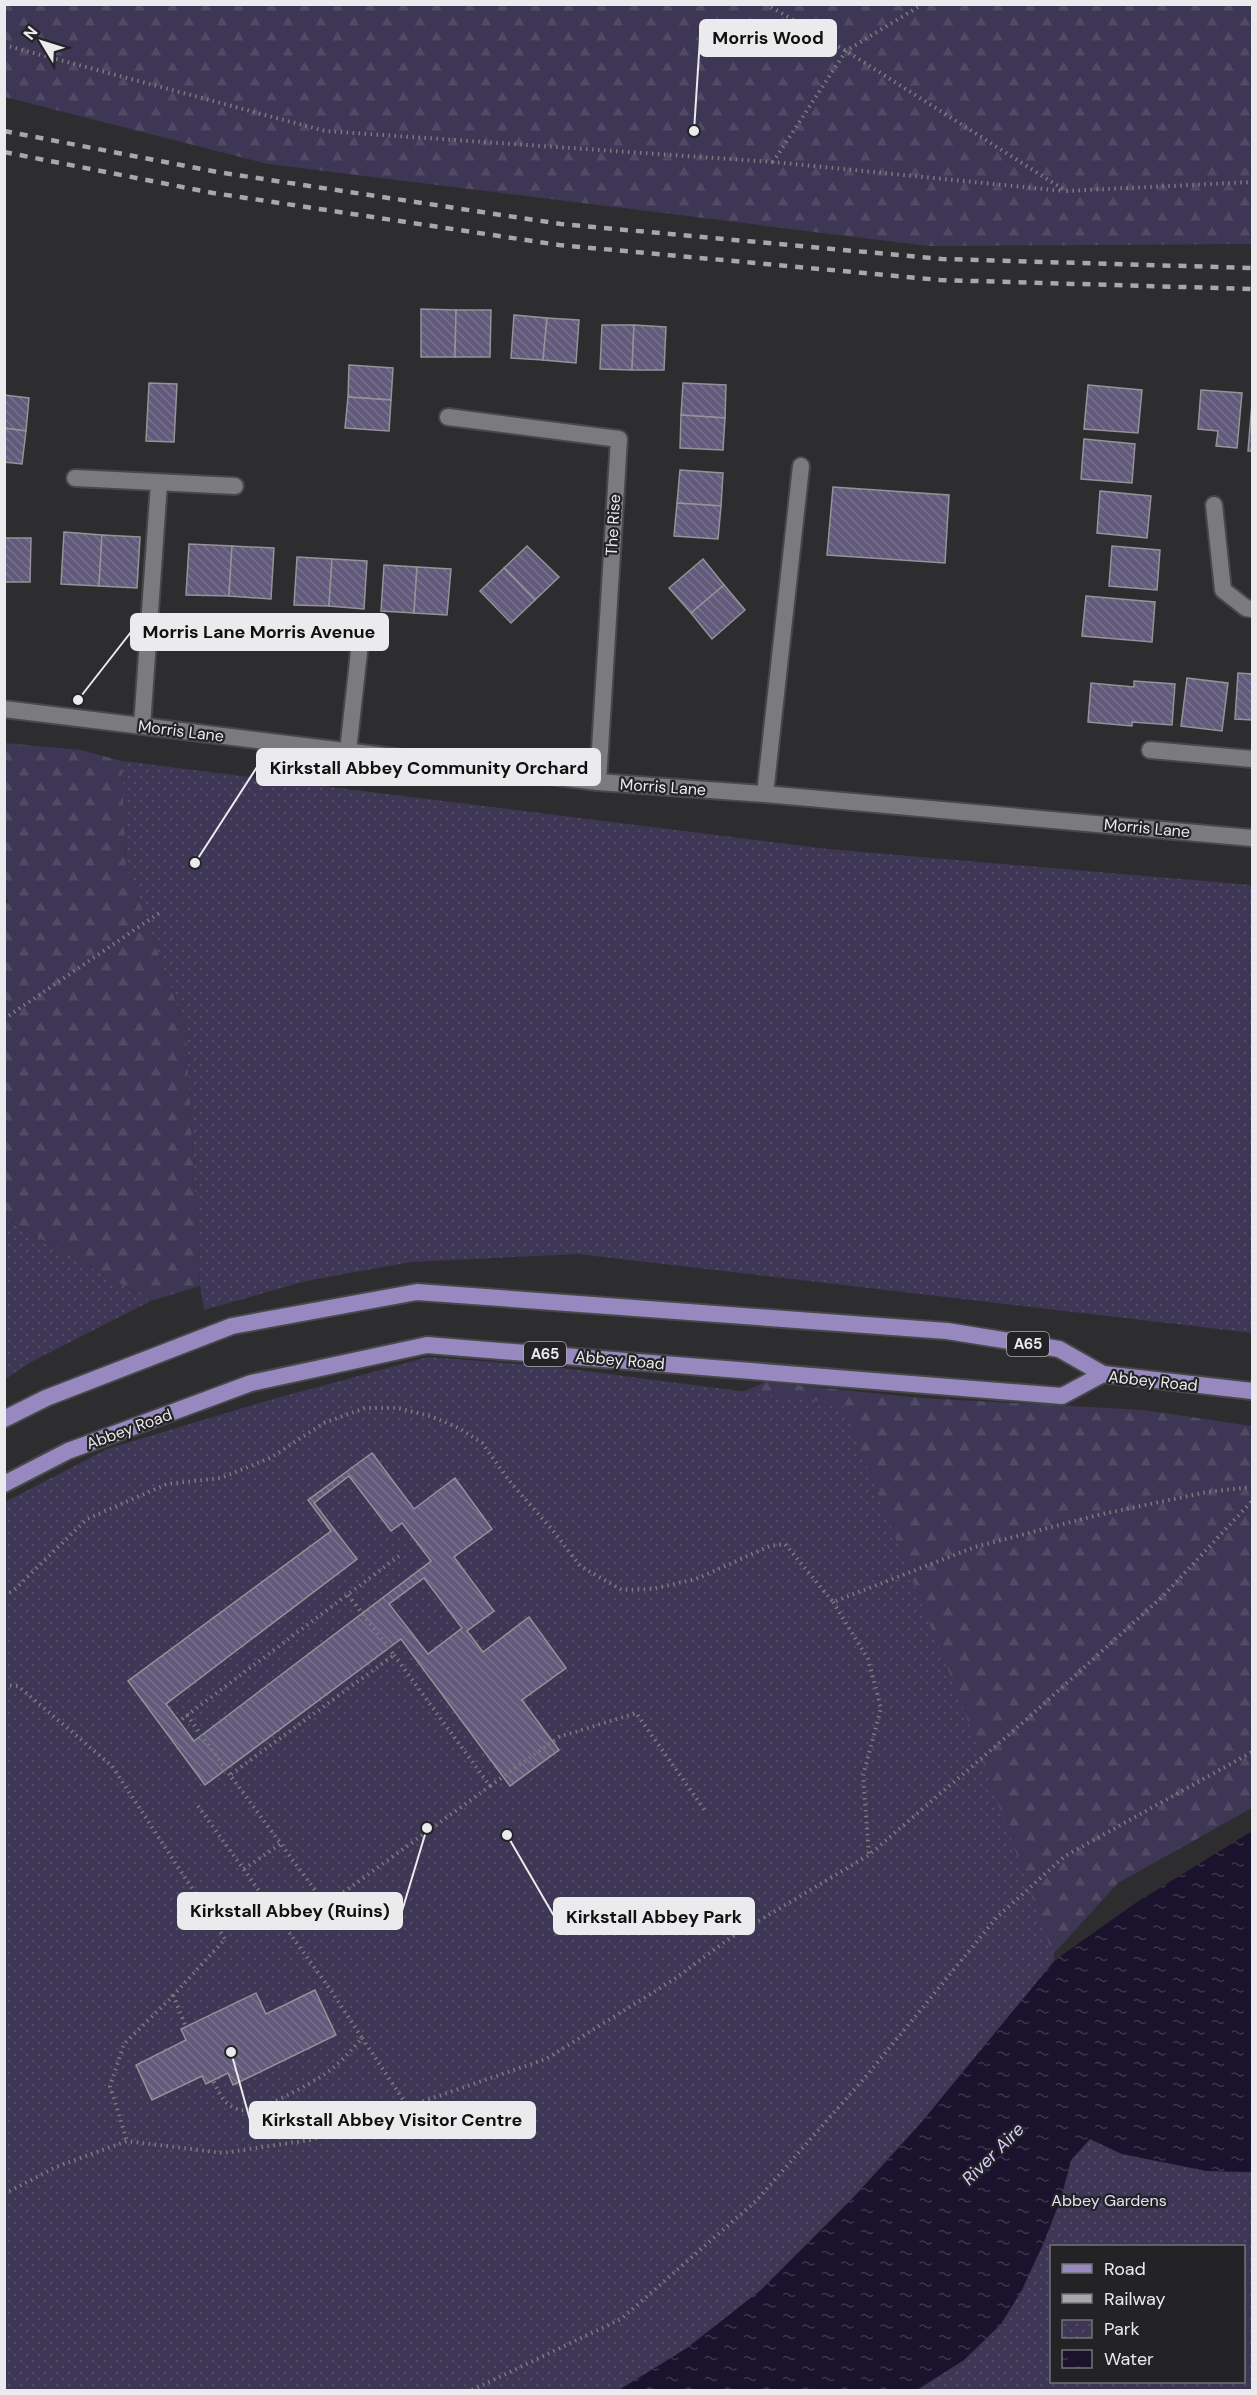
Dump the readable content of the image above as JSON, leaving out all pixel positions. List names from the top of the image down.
{
  "streets": {
    "main road": ["A65", "Abbey Road"],
    "street": ["The Rise", "Morris Lane"]
  },
  "crossings": [
    ["The Rise", "Morris Lane"],
    ["A65", "Abbey Road"]
  ],
  "water": ["River Aire"],
  "parks": ["Abbey Gardens"],
  "places": [
    "Morris Wood",
    "Morris Lane Morris Avenue",
    "Kirkstall Abbey Community Orchard",
    "Kirkstall Abbey (Ruins)",
    "Kirkstall Abbey Park",
    "Kirkstall Abbey Visitor Centre"
  ],
  "legend": [
    "Road",
    "Railway",
    "Park",
    "Water"
  ],
  "north": "top left"
}
